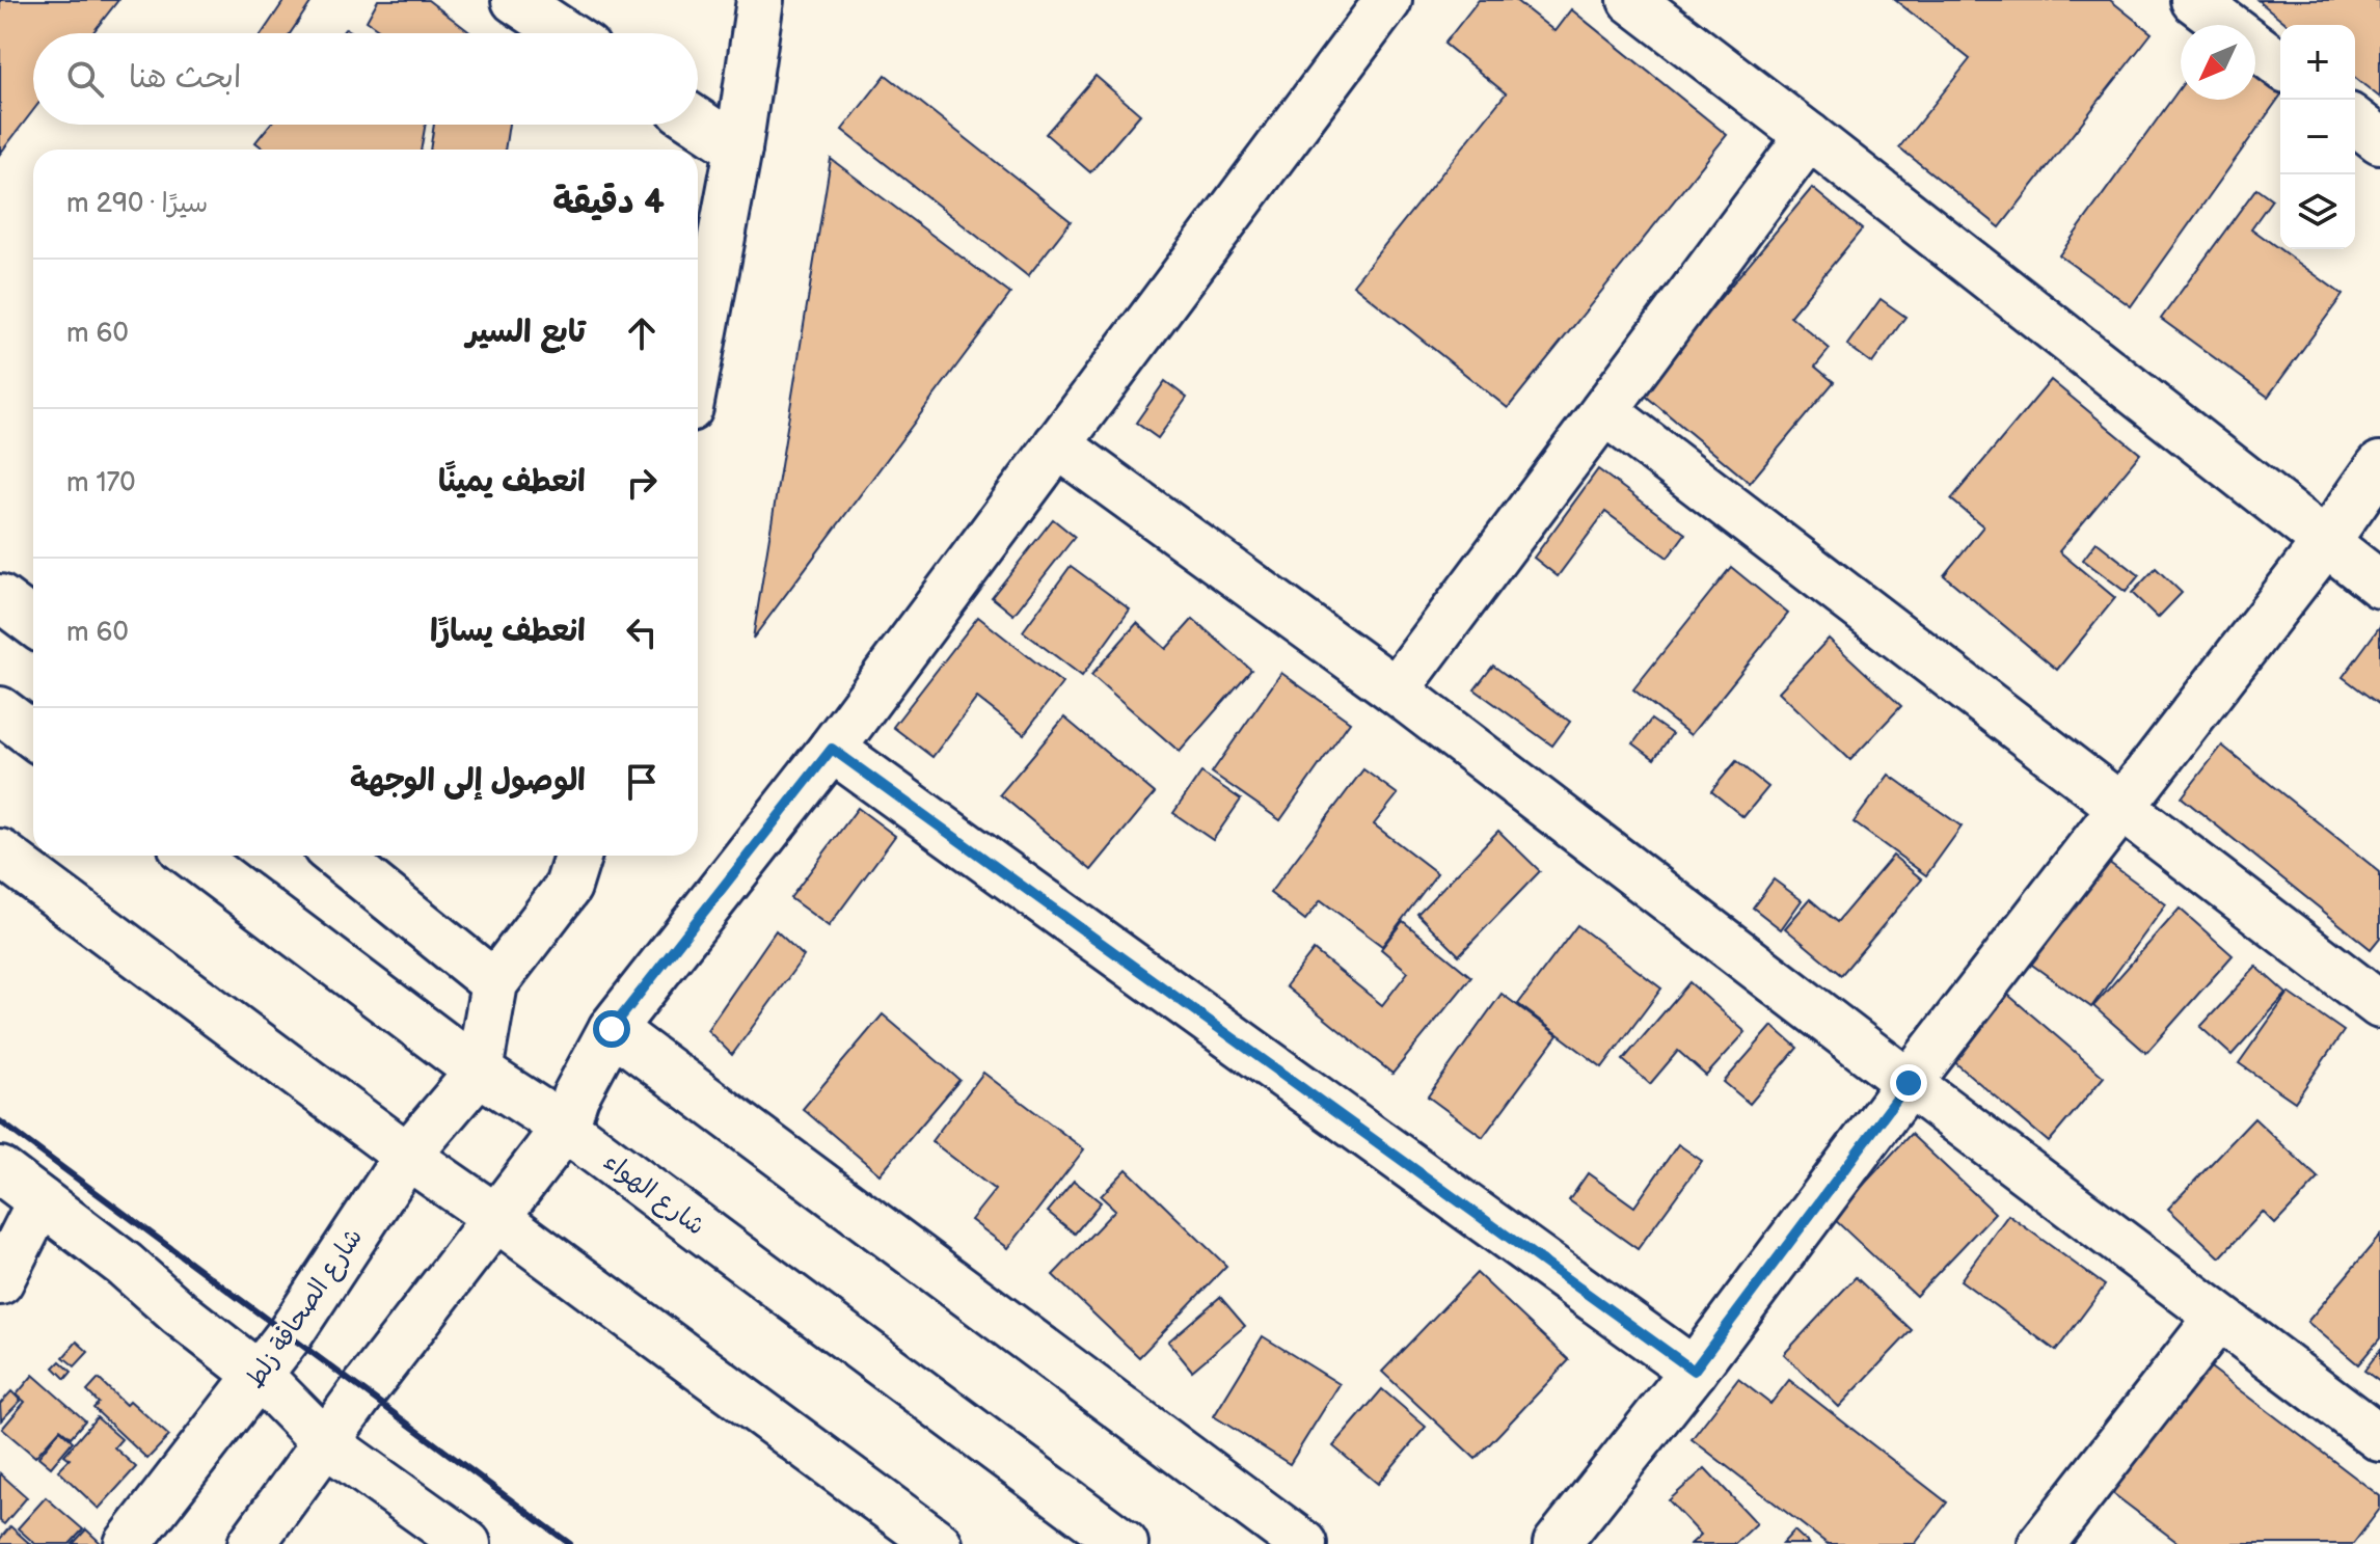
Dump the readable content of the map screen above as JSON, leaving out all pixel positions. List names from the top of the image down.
{
  "streets": {
    "main road": ["شارع الهواء", "شارع الصحافة زلط"]
  },
  "crossings": [
    ["شارع الهواء", "شارع الصحافة زلط"]
  ],
  "north": "bottom left",
  "page": {
    "map_buttons": ["+", "−"],
    "search": "ابحث هنا",
    "heading": ["4 دقيقة", "سيرًا · 290 m"],
    "list": [
      ["تابع السير", "60 m"],
      ["انعطف يمينًا", "170 m"],
      ["انعطف يسارًا", "60 m"],
      "الوصول إلى الوجهة"
    ]
  }
}
